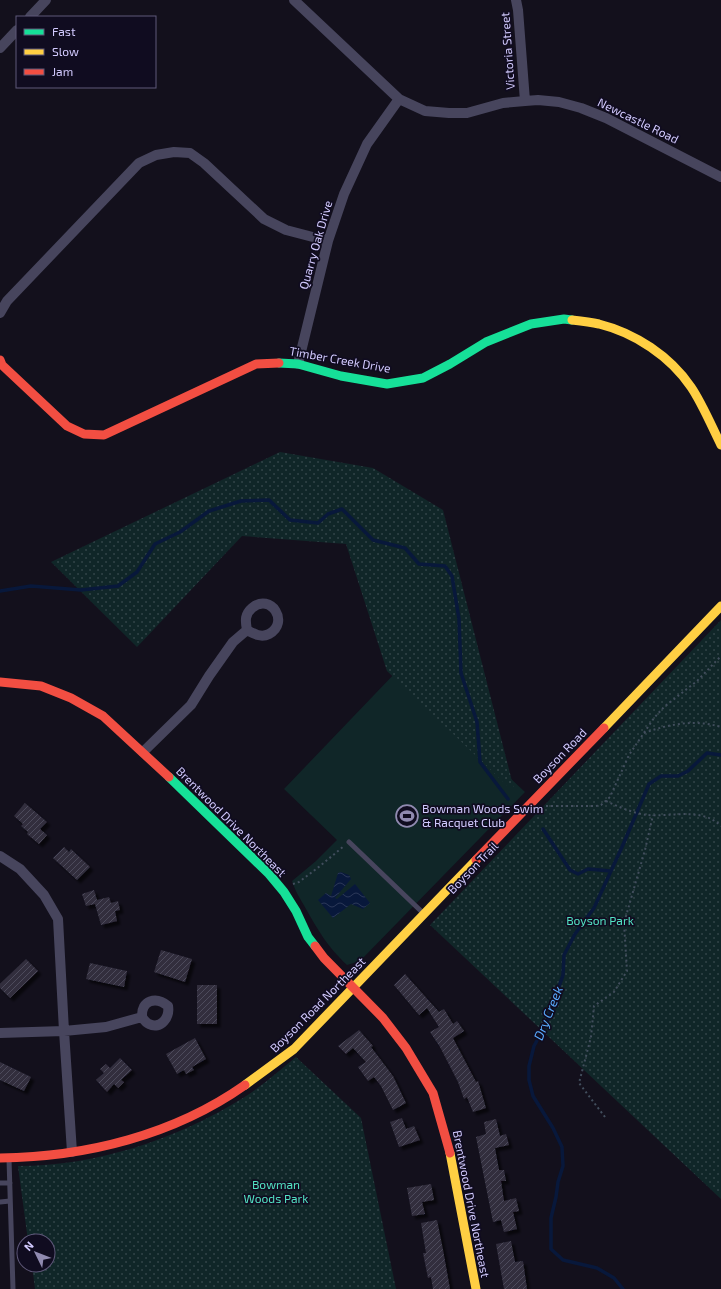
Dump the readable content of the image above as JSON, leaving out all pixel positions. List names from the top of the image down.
{
  "streets": {
    "street": [
      "Victoria Street",
      "Newcastle Road",
      "Quarry Oak Drive",
      "Timber Creek Drive",
      "Boyson Road",
      "Brentwood Drive Northeast",
      "Boyson Road Northeast"
    ]
  },
  "crossings": [
    ["Victoria Street", "Newcastle Road"],
    ["Newcastle Road", "Quarry Oak Drive"],
    ["Quarry Oak Drive", "Timber Creek Drive"],
    ["Boyson Road", "Boyson Road Northeast"],
    ["Brentwood Drive Northeast", "Boyson Road Northeast"]
  ],
  "water": ["Dry Creek"],
  "parks": ["Boyson Park", "Bowman Woods Park"],
  "places": {
    "sports": ["Bowman Woods Swim & Racquet Club"]
  },
  "legend": ["Fast", "Slow", "Jam"],
  "north": "top left"
}
